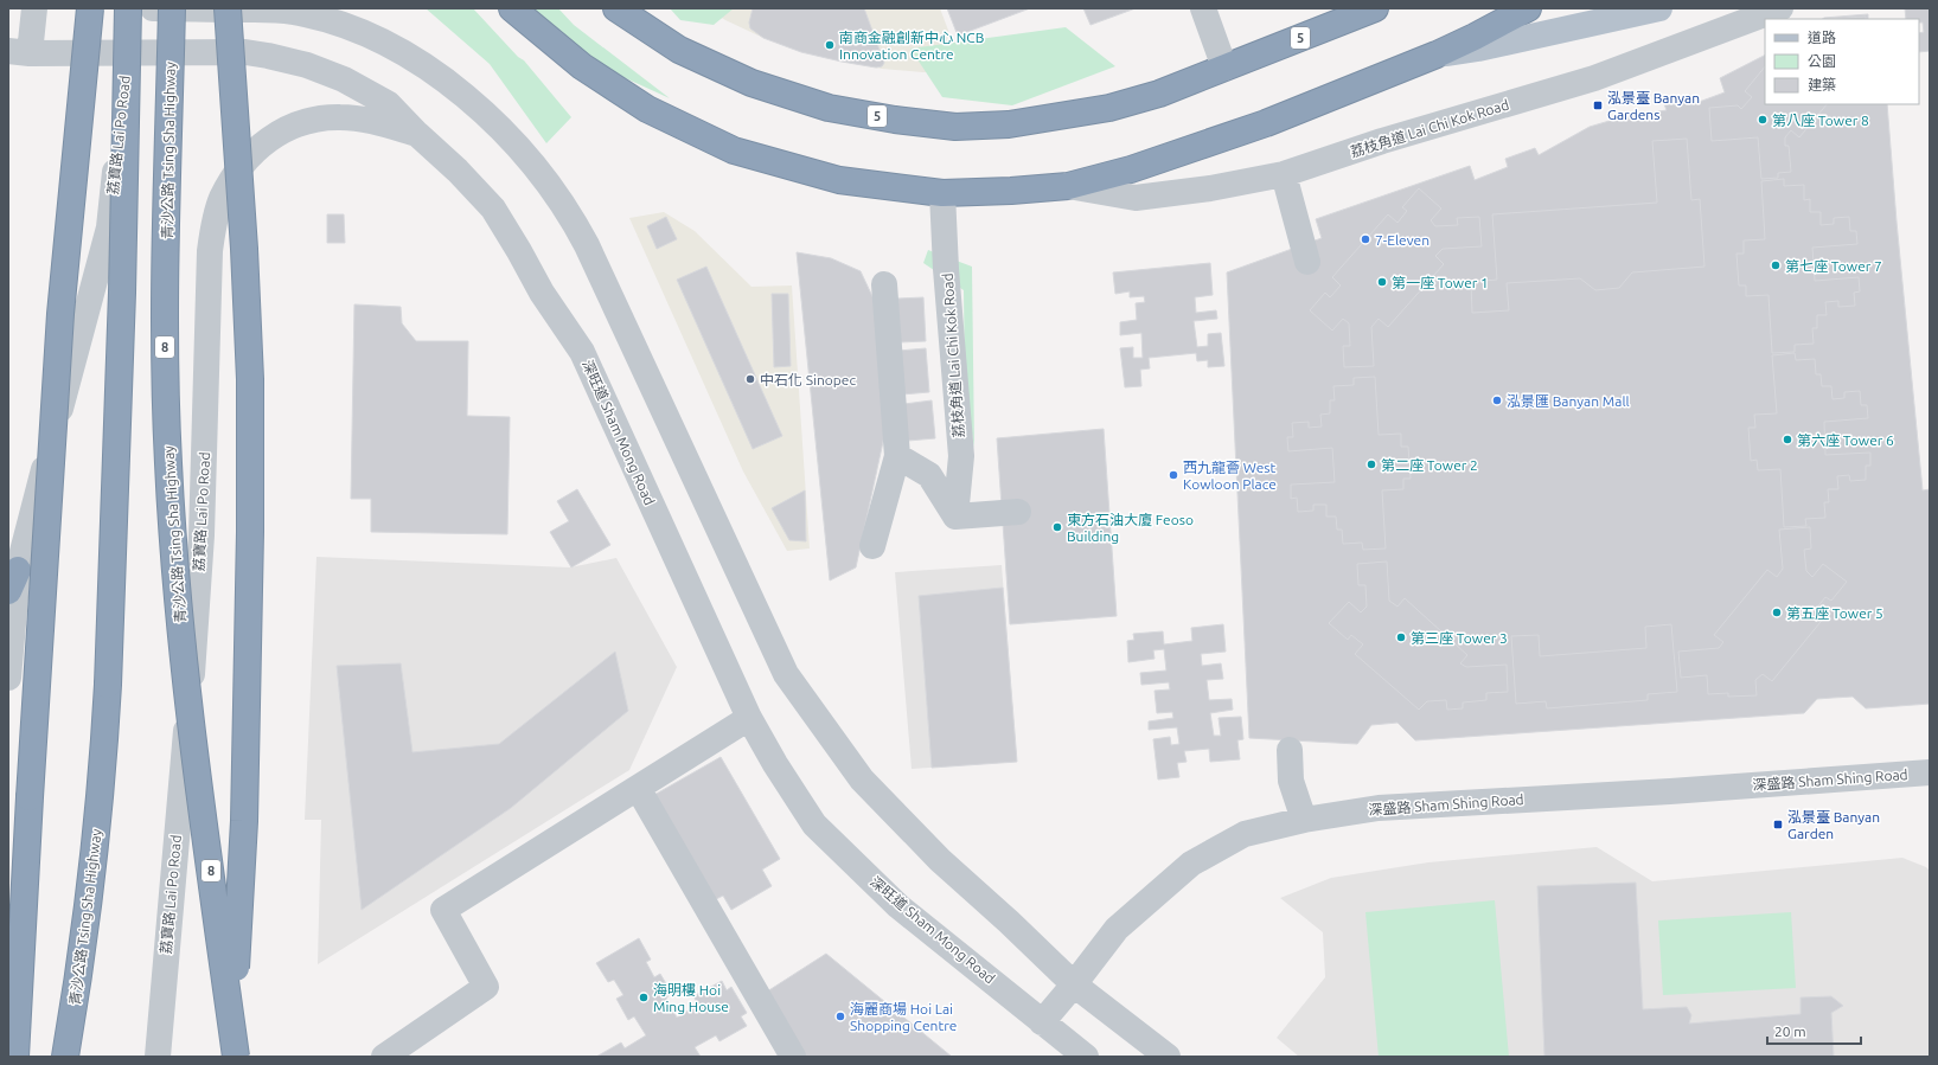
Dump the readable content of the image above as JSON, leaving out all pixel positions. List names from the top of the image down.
{
  "streets": {
    "highway": [
      "5",
      "荔枝角道 Lai Chi Kok Road",
      "青沙公路 Tsing Sha Highway",
      "8"
    ],
    "street": ["荔寶路 Lai Po Road", "深旺道 Sham Mong Road", "深盛路 Sham Shing Road"]
  },
  "crossings": [
    ["荔寶路 Lai Po Road", "深旺道 Sham Mong Road"],
    ["深旺道 Sham Mong Road", "深盛路 Sham Shing Road"]
  ],
  "places": {
    "other": [
      "南商金融創新中心 NCB Innovation Centre",
      "第八座 Tower 8",
      "7-Eleven",
      "第七座 Tower 7",
      "第一座 Tower 1",
      "中石化 Sinopec",
      "泓景匯 Banyan Mall",
      "第六座 Tower 6",
      "第二座 Tower 2",
      "西九龍薈 West Kowloon Place",
      "東方石油大廈 Feoso Building",
      "第五座 Tower 5",
      "第三座 Tower 3",
      "海明樓 Hoi Ming House",
      "海麗商場 Hoi Lai Shopping Centre"
    ],
    "transit": ["泓景臺 Banyan Gardens", "泓景臺 Banyan Garden"]
  },
  "legend": ["道路", "公園", "建築"],
  "scale_bar": "20 m"
}
